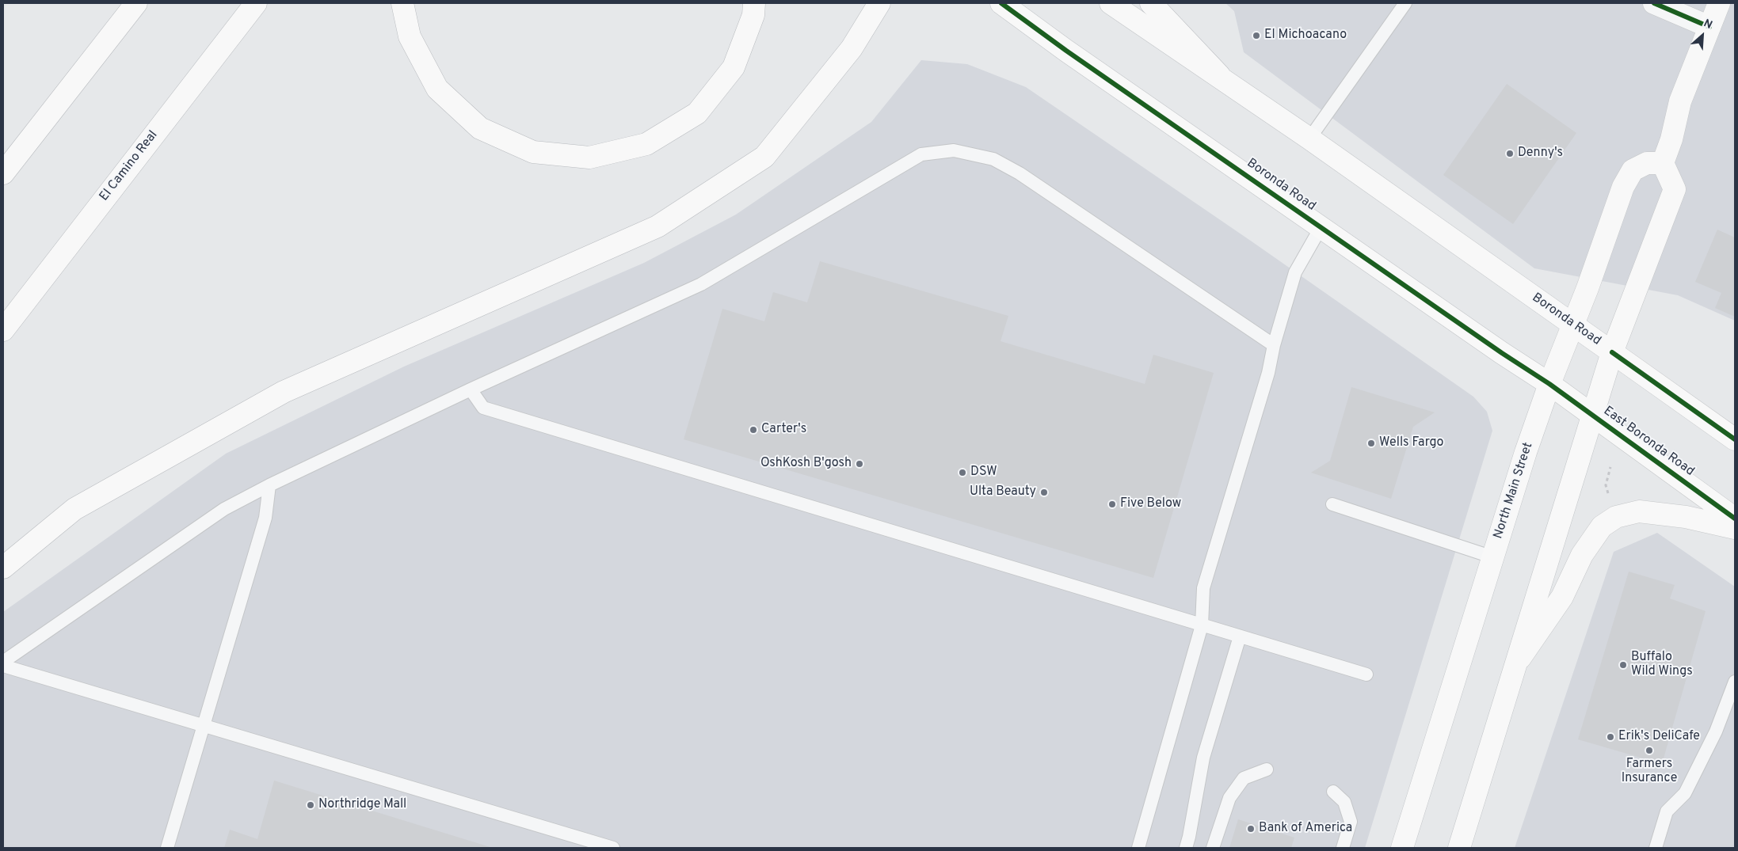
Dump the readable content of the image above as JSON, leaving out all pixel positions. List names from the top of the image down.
{
  "streets": {
    "main road": [
      "El Camino Real",
      "Boronda Road",
      "East Boronda Road",
      "North Main Street"
    ]
  },
  "crossings": [
    ["Boronda Road", "East Boronda Road"],
    ["Boronda Road", "North Main Street"],
    ["East Boronda Road", "North Main Street"]
  ],
  "places": [
    "El Michoacano",
    "Denny's",
    "Carter's",
    "Wells Fargo",
    "OshKosh B'gosh",
    "DSW",
    "Ulta Beauty",
    "Five Below",
    "Buffalo Wild Wings",
    "Erik's DeliCafe",
    "Farmers Insurance",
    "Northridge Mall",
    "Bank of America"
  ],
  "north": "top right"
}
